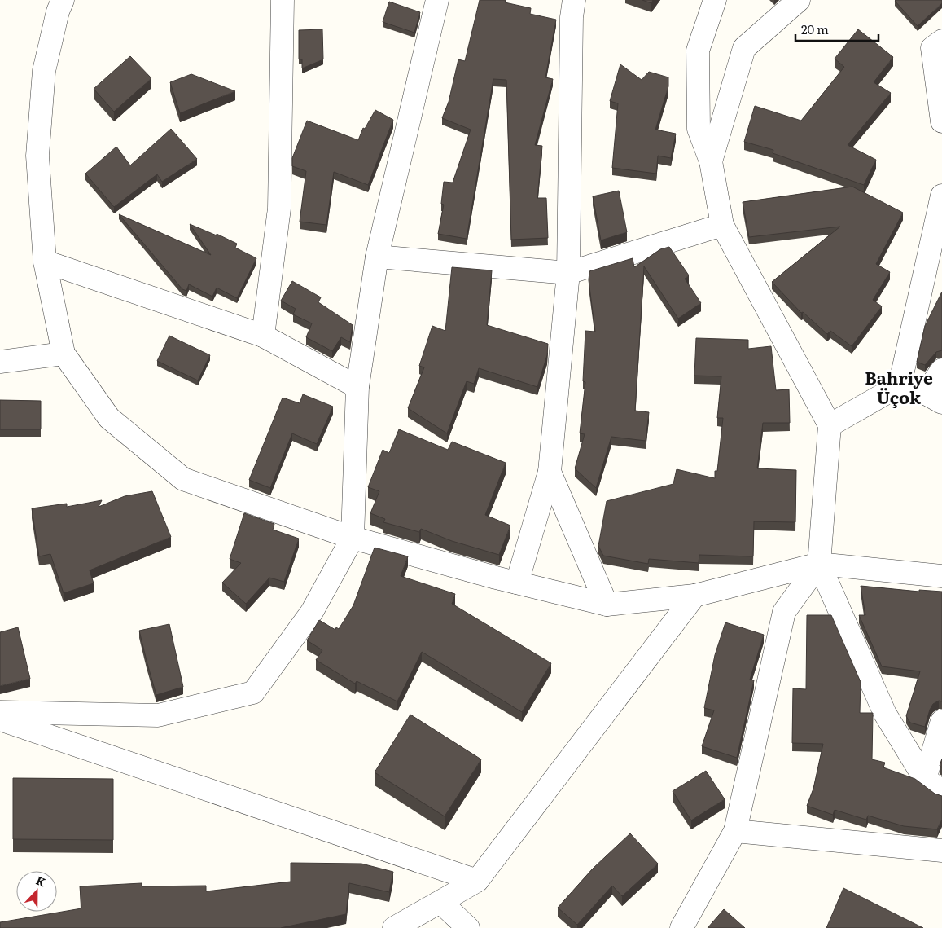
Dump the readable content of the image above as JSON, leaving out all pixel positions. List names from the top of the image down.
{
  "districts": ["Bahriye Üçok"],
  "scale_bar": "20 m",
  "north": "top"
}
